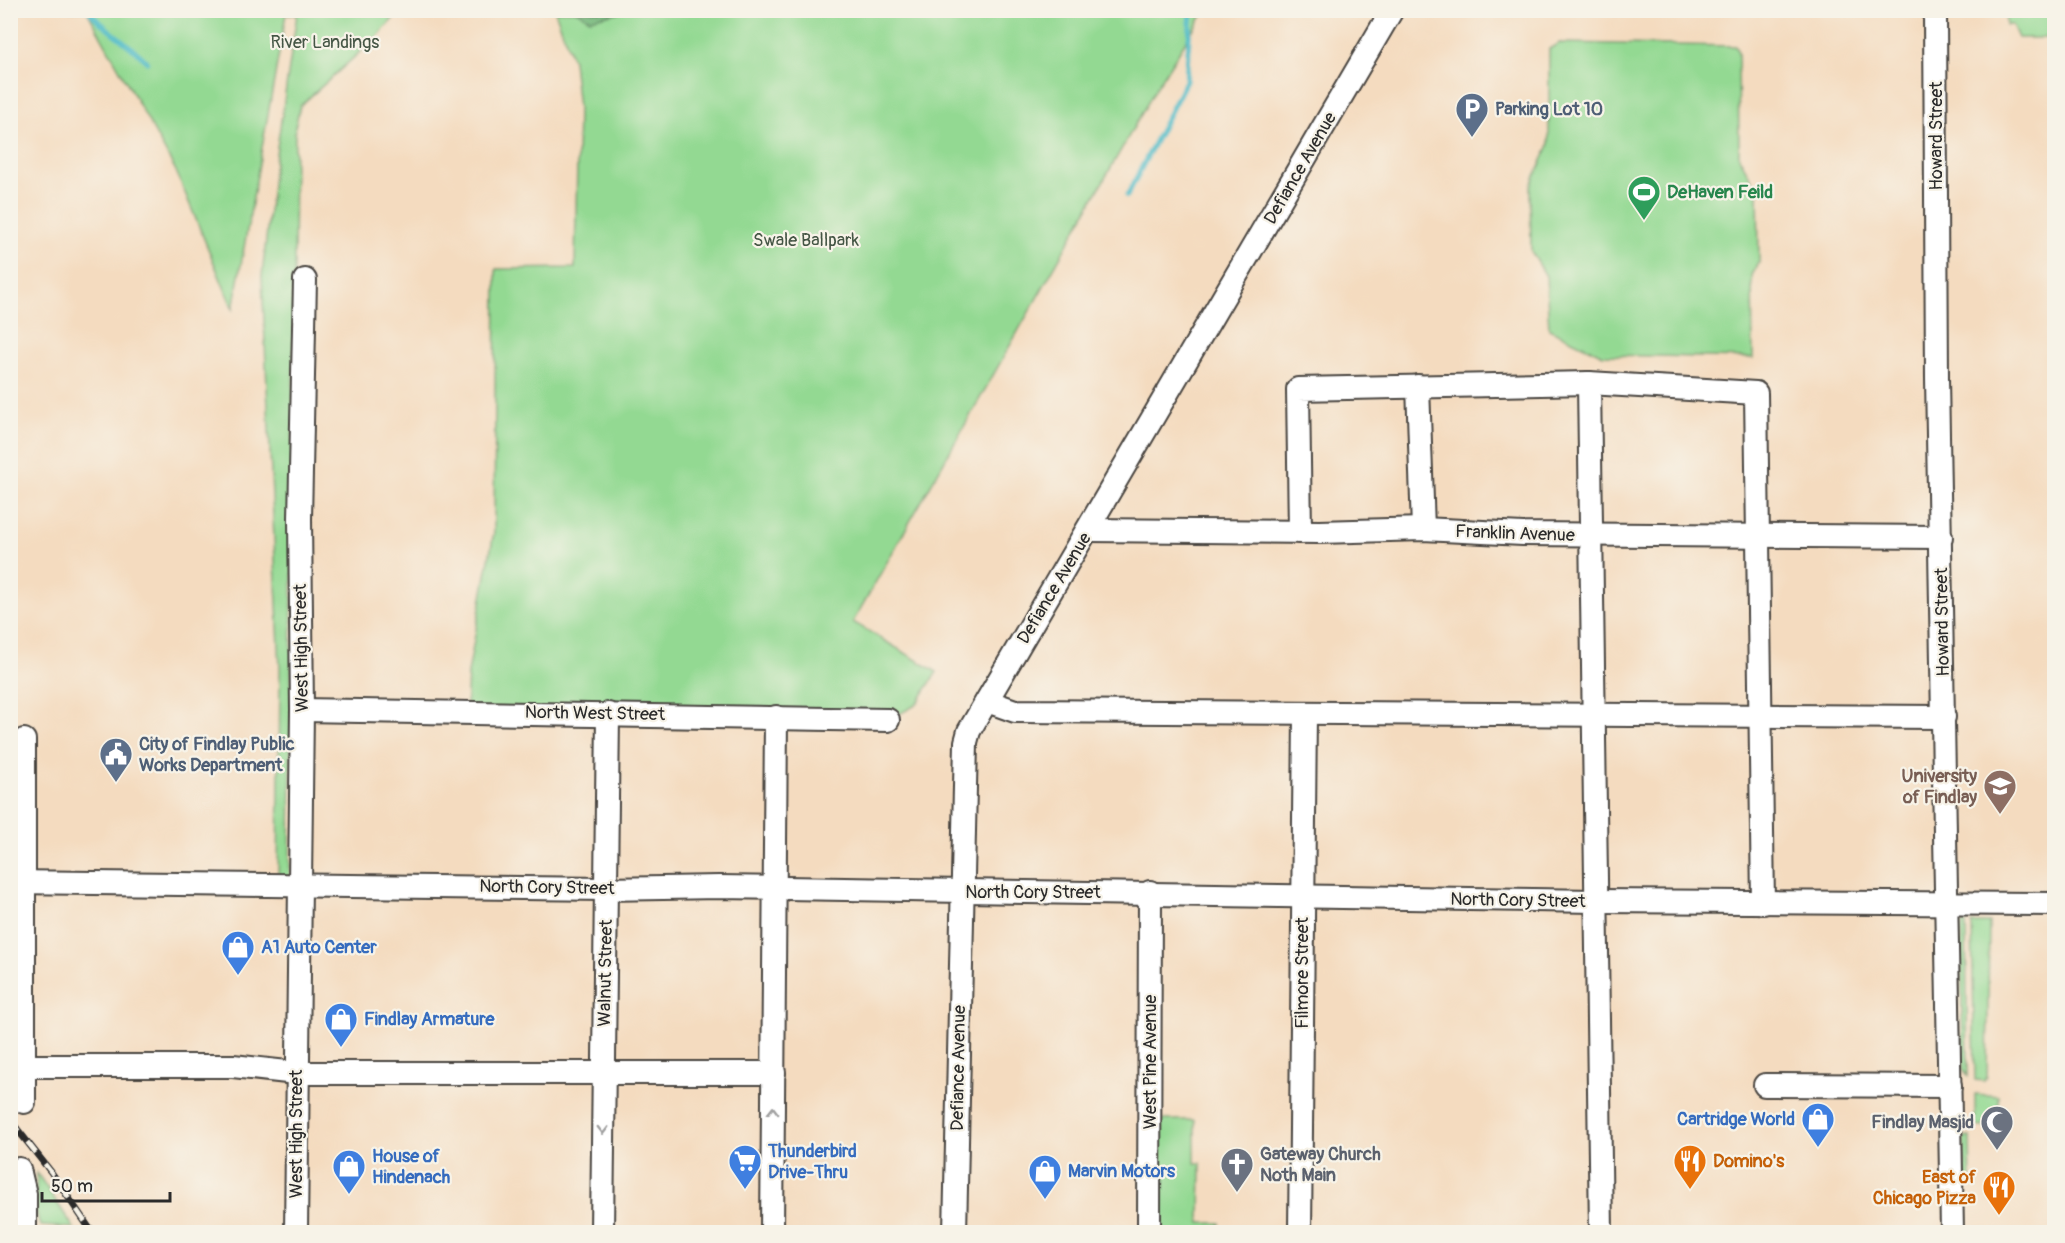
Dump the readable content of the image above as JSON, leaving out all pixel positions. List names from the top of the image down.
{
  "streets": {
    "street": [
      "Howard Street",
      "Defiance Avenue",
      "Franklin Avenue",
      "West High Street",
      "North West Street",
      "North Cory Street",
      "Walnut Street",
      "Filmore Street",
      "West Pine Avenue"
    ]
  },
  "crossings": [
    ["Howard Street", "Franklin Avenue"],
    ["Howard Street", "North Cory Street"],
    ["Defiance Avenue", "Franklin Avenue"],
    ["Defiance Avenue", "North Cory Street"],
    ["West High Street", "North West Street"],
    ["West High Street", "North Cory Street"],
    ["North West Street", "Walnut Street"],
    ["North Cory Street", "Walnut Street"],
    ["North Cory Street", "Filmore Street"],
    ["North Cory Street", "West Pine Avenue"]
  ],
  "parks": ["River Landings", "Swale Ballpark"],
  "places": {
    "parking": ["Parking Lot 10"],
    "sports": ["DeHaven Feild"],
    "public building": ["City of Findlay Public Works Department"],
    "school or university": ["University of Findlay"],
    "shop": [
      "A1 Auto Center",
      "Findlay Armature",
      "Cartridge World",
      "House of Hindenach",
      "Marvin Motors"
    ],
    "mosque": ["Findlay Masjid"],
    "supermarket": ["Thunderbird Drive-Thru"],
    "restaurant": ["Domino's", "East of Chicago Pizza"],
    "church": ["Gateway Church Noth Main"]
  },
  "scale_bar": "50 m"
}
